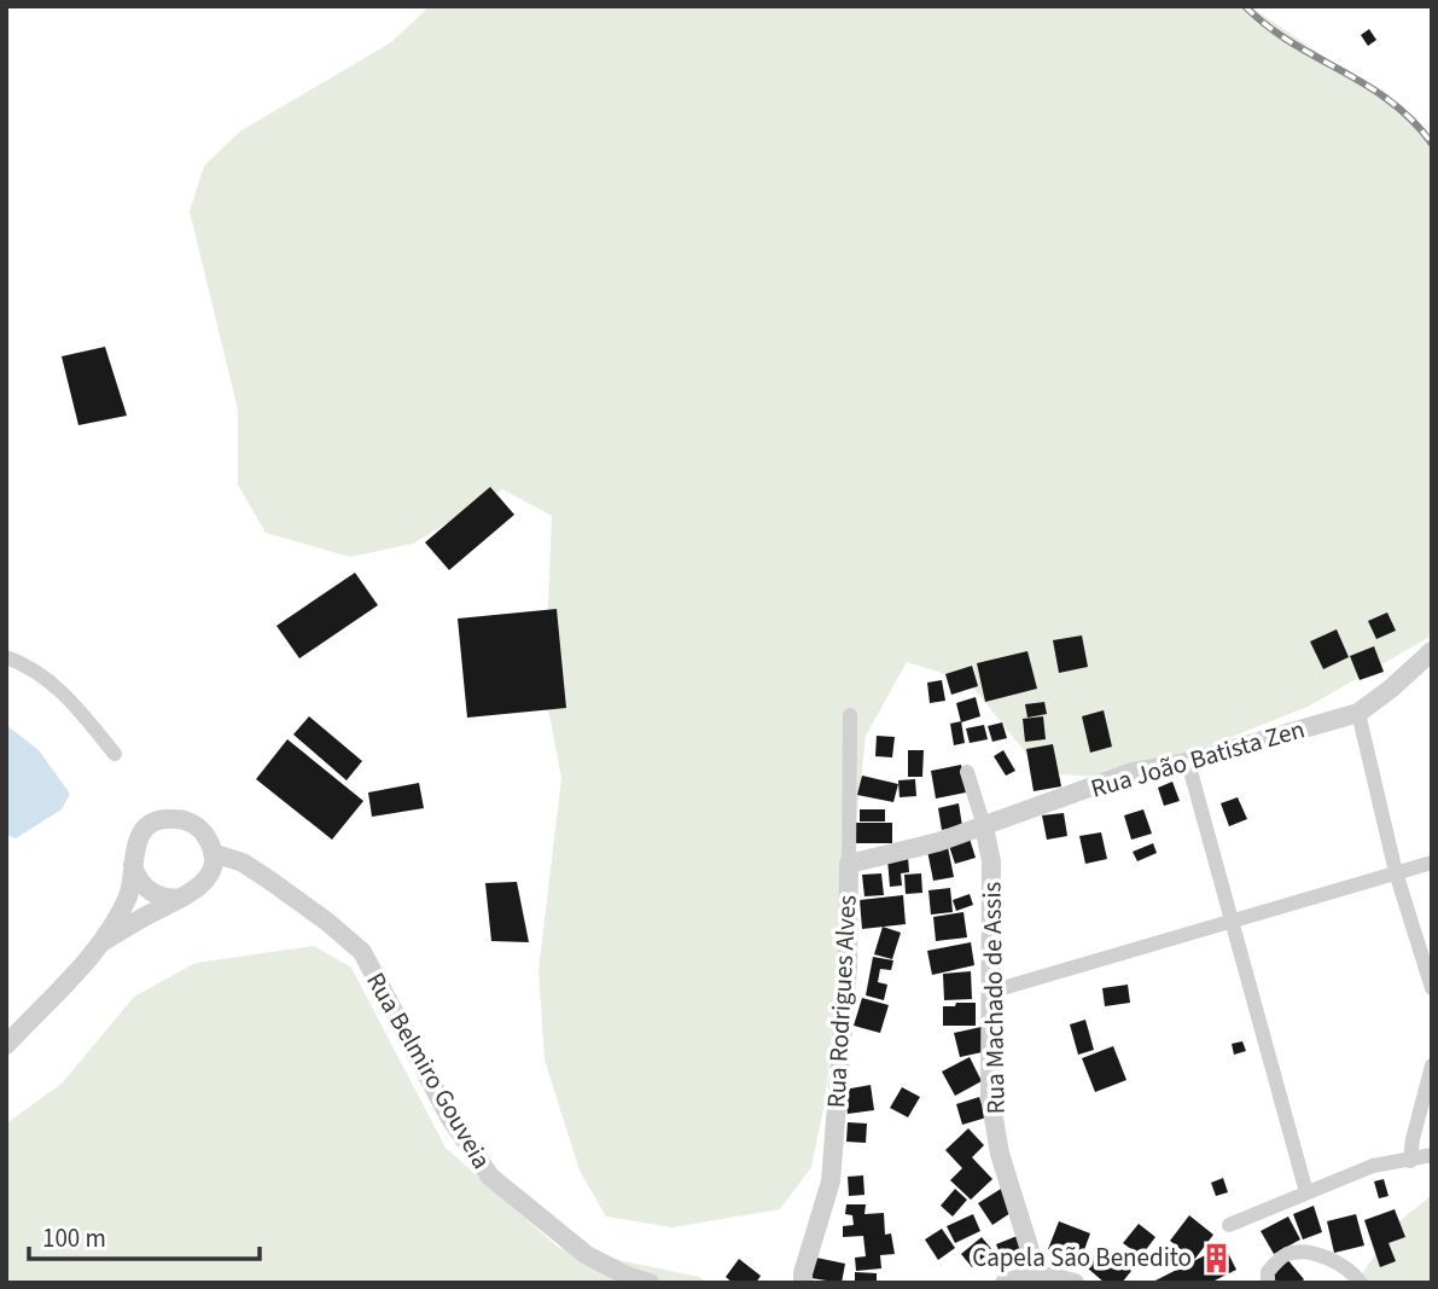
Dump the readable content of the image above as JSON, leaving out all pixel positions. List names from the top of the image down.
{
  "streets": {
    "street": [
      "Rua João Batista Zen",
      "Rua Machado de Assis",
      "Rua Rodrigues Alves",
      "Rua Belmiro Gouveia"
    ]
  },
  "crossings": [
    ["Rua João Batista Zen", "Rua Machado de Assis"],
    ["Rua João Batista Zen", "Rua Rodrigues Alves"]
  ],
  "places": {
    "building": ["Capela São Benedito"]
  },
  "scale_bar": "100 m"
}
